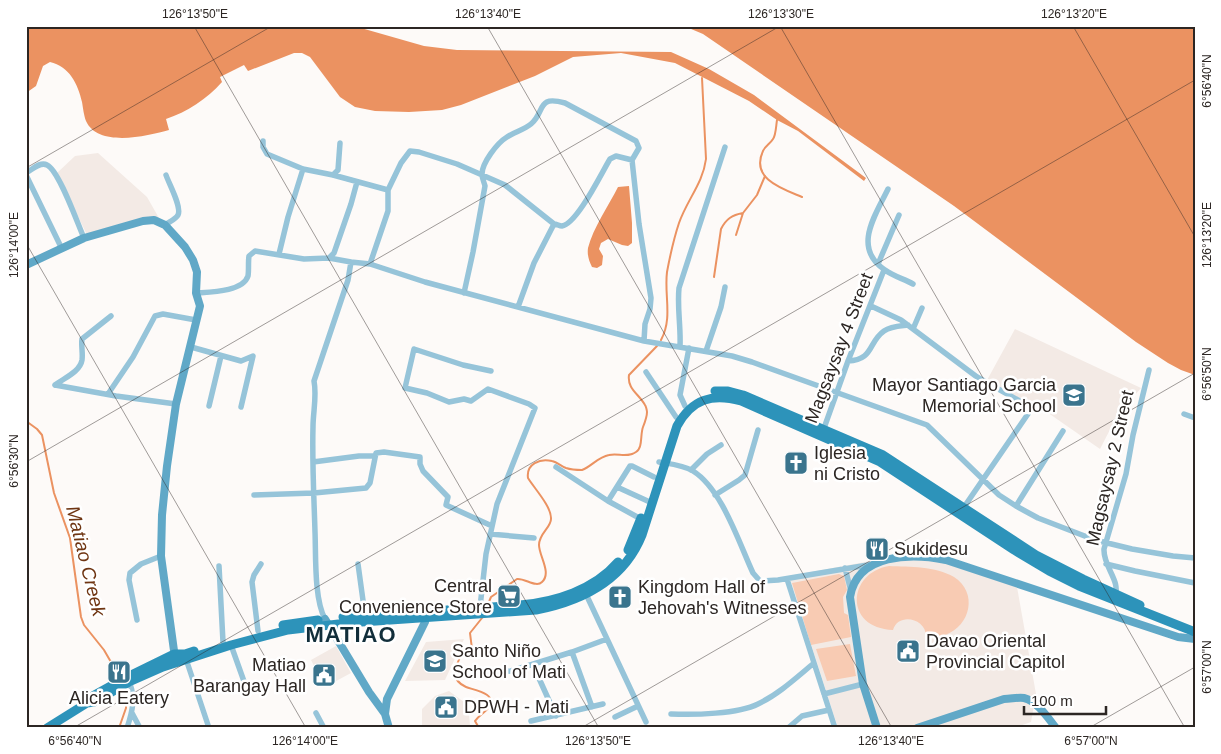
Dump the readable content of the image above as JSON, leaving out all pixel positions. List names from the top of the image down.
{
  "streets": {
    "street": ["Magsaysay 4 Street", "Magsaysay 2 Street"]
  },
  "districts": ["MATIAO"],
  "water": ["Matiao Creek"],
  "places": {
    "school or university": ["Mayor Santiago Garcia Memorial School", "Santo Niño School of Mati"],
    "church": ["Iglesia ni Cristo", "Kingdom Hall of Jehovah's Witnesses"],
    "restaurant": ["Sukidesu", "Alicia Eatery"],
    "supermarket": ["Central Convenience Store"],
    "public building": ["Davao Oriental Provincial Capitol", "Matiao Barangay Hall", "DPWH - Mati"]
  },
  "scale_bar": "100 m",
  "coordinates": [
    "126°13'50\"E",
    "126°13'40\"E",
    "126°13'30\"E",
    "126°13'20\"E",
    "6°56'40\"N",
    "126°14'00\"E",
    "6°56'50\"N",
    "6°56'30\"N",
    "6°57'00\"N"
  ]
}
